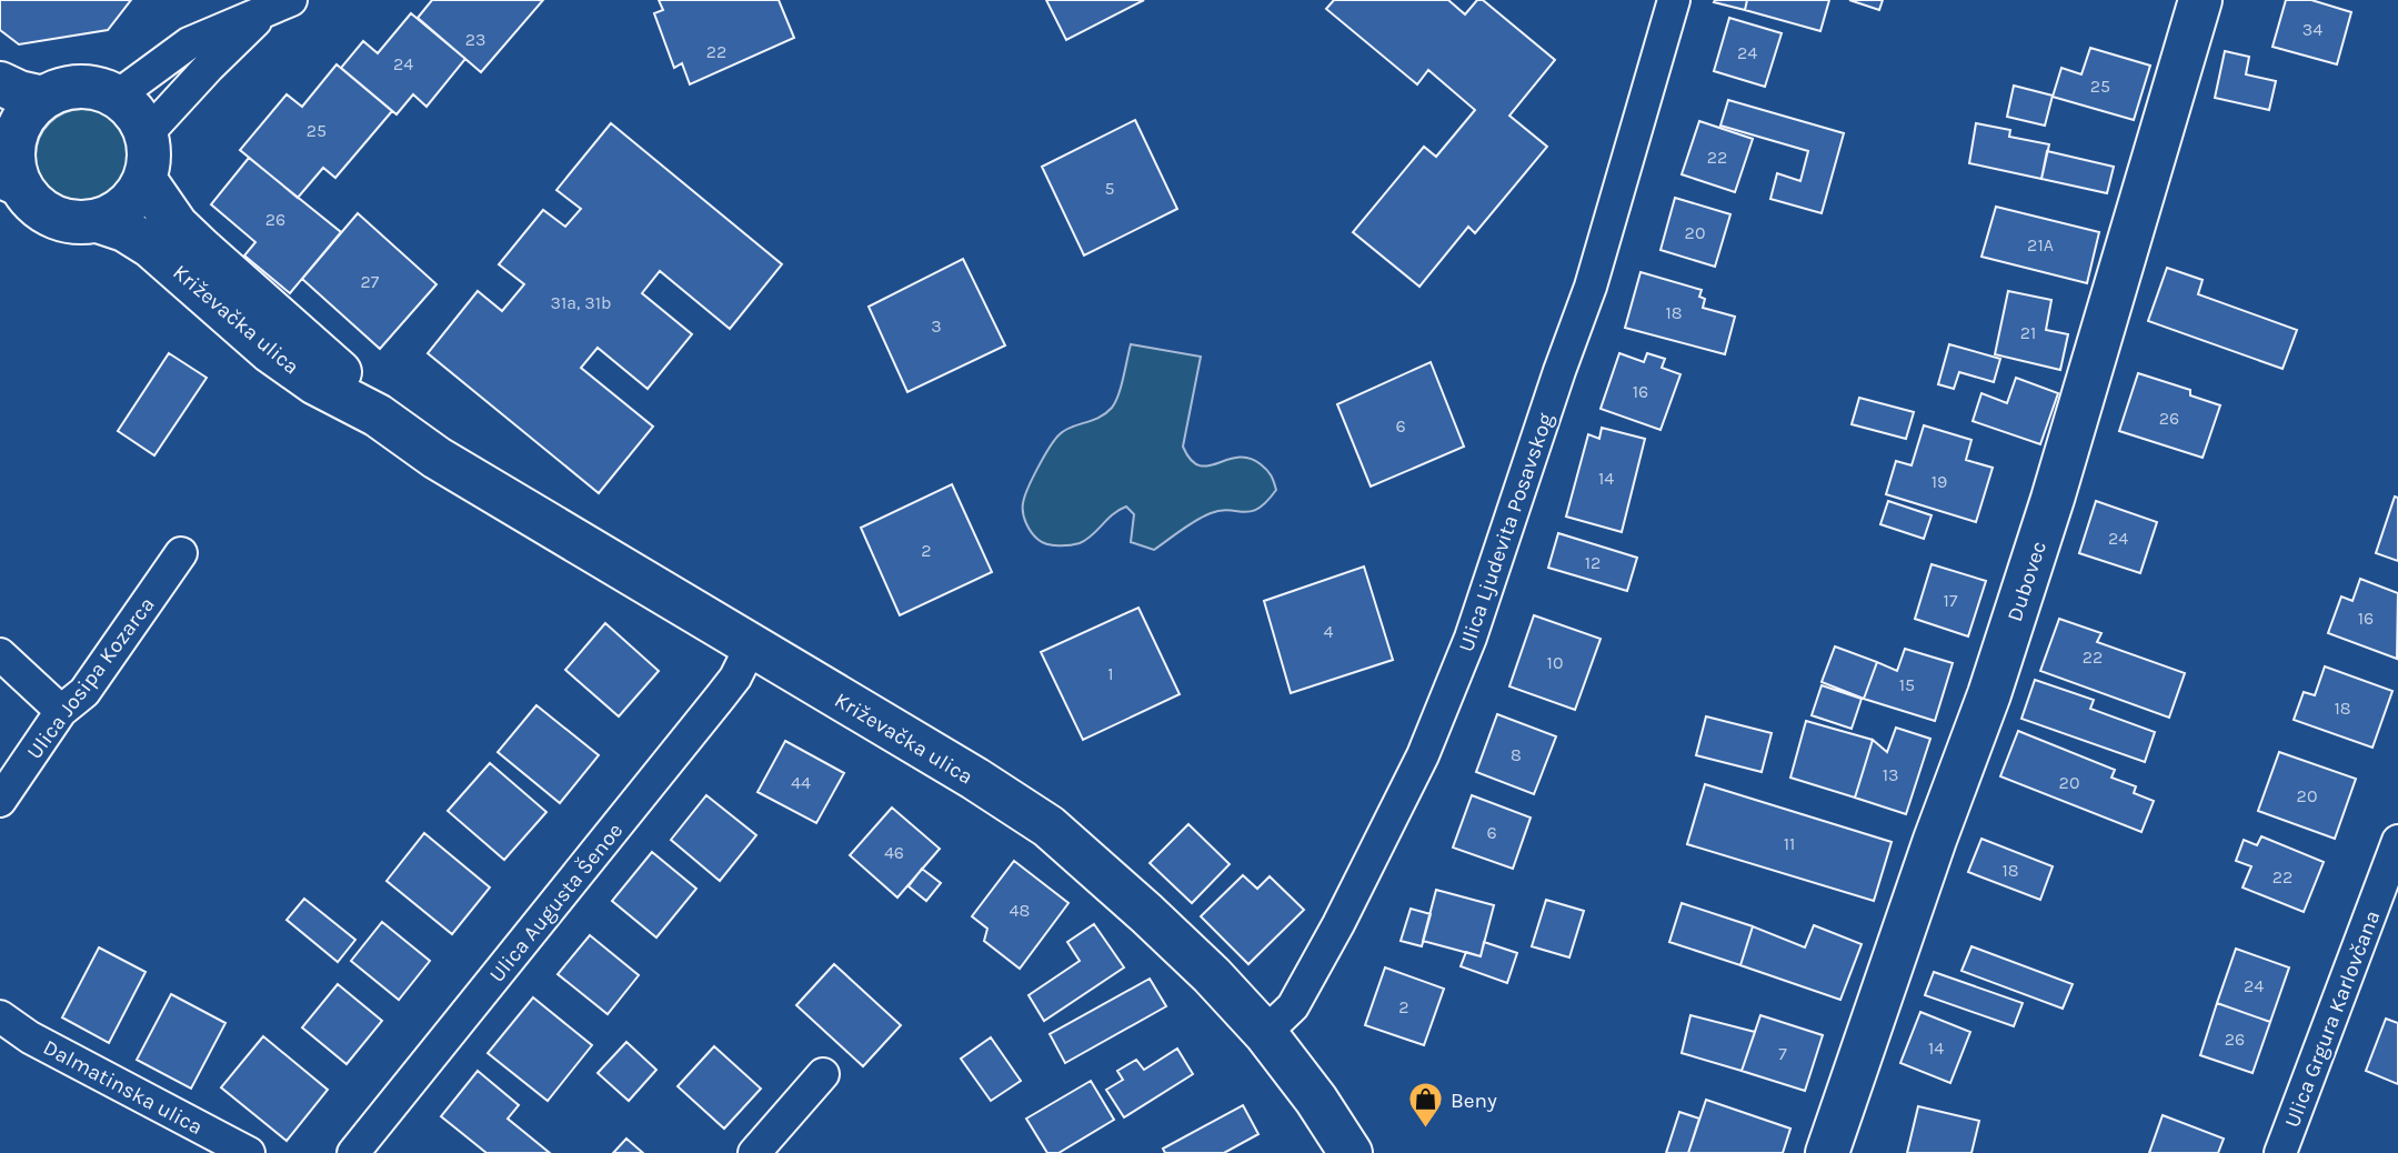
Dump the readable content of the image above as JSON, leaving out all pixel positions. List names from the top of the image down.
{
  "streets": {
    "main road": ["Križevačka ulica", "Dubovec"],
    "street": [
      "Ulica Ljudevita Posavskog",
      "Ulica Josipa Kozarca",
      "Ulica Augusta Šenoe",
      "Ulica Grgura Karlovčana",
      "Dalmatinska ulica"
    ]
  },
  "crossings": [
    ["Križevačka ulica", "Ulica Ljudevita Posavskog"],
    ["Križevačka ulica", "Ulica Augusta Šenoe"]
  ],
  "places": {
    "shop": ["Beny"]
  },
  "house_numbers": [
    "34",
    "23",
    "22",
    "24",
    "24",
    "25",
    "25",
    "22",
    "5",
    "26",
    "20",
    "21A",
    "27",
    "31a, 31b",
    "18",
    "3",
    "21",
    "16",
    "26",
    "6",
    "14",
    "19",
    "24",
    "2",
    "12",
    "17",
    "16",
    "4",
    "22",
    "10",
    "1",
    "15",
    "18",
    "8",
    "13",
    "44",
    "20",
    "20",
    "6",
    "11",
    "46",
    "18",
    "22",
    "48",
    "24",
    "2",
    "26",
    "14",
    "7"
  ]
}
